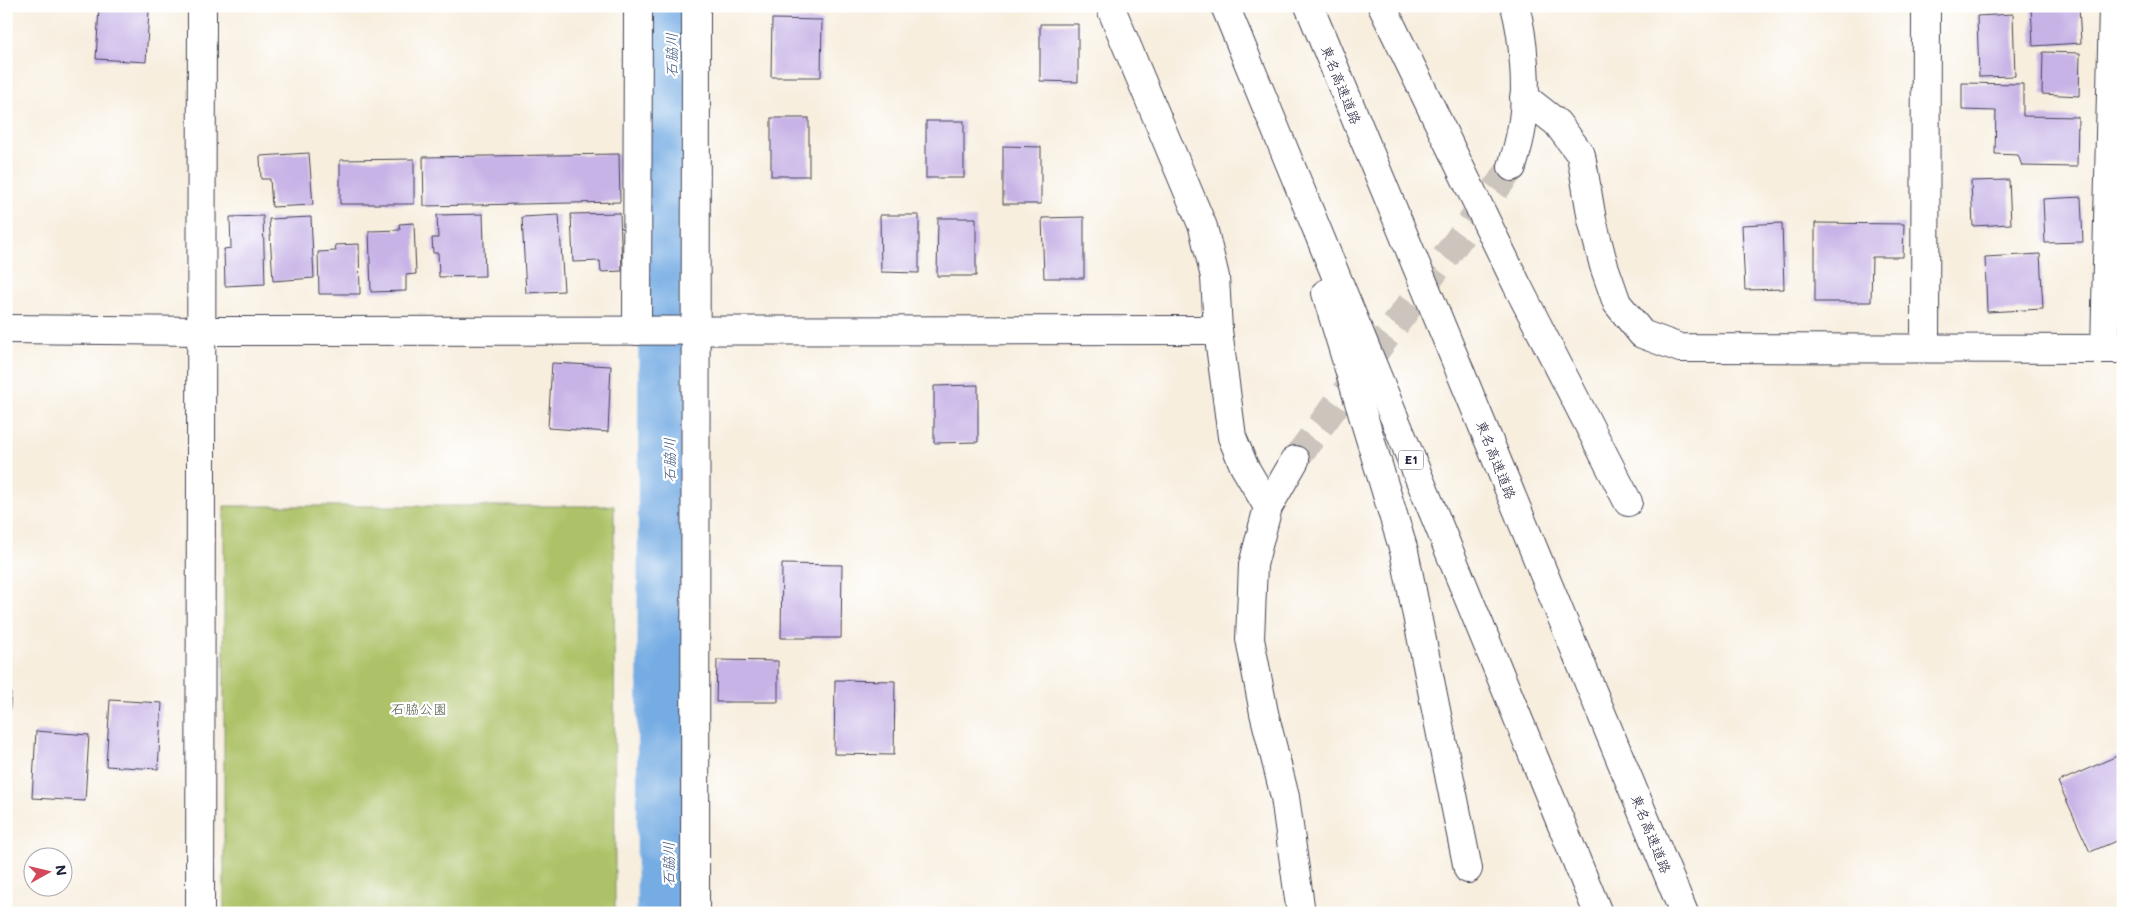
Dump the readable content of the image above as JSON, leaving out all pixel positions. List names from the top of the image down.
{
  "streets": {
    "main road": ["東名高速道路", "E1"]
  },
  "water": ["石脇川"],
  "parks": ["石脇公園"],
  "north": "right"
}
